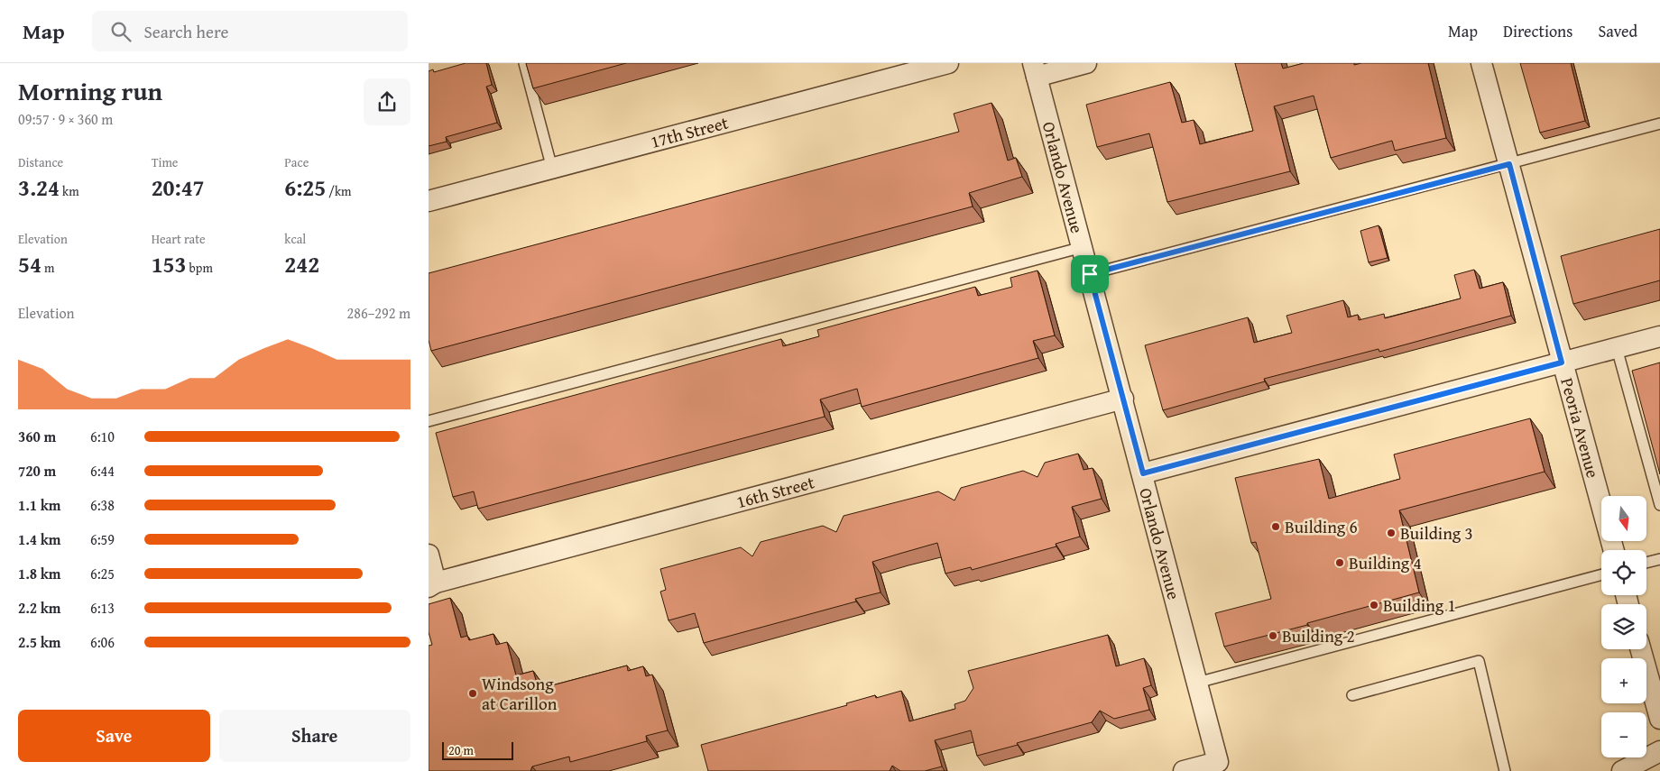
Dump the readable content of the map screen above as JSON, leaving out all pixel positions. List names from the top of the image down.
{
  "streets": {
    "street": [
      "17th Street",
      "Orlando Avenue",
      "Peoria Avenue",
      "16th Street"
    ]
  },
  "crossings": [
    ["Orlando Avenue", "16th Street"]
  ],
  "places": [
    "Building 6",
    "Building 3",
    "Building 4",
    "Building 1",
    "Building 2",
    "Windsong at Carillon"
  ],
  "scale_bar": "20 m",
  "north": "bottom",
  "page": {
    "header": "Map",
    "search": "Search here",
    "nav": ["Map", "Directions", "Saved"],
    "heading": ["Morning run", "09:57 · 9 × 360 m"],
    "stats": [
      ["Distance", "3.24 km"],
      ["Time", "20:47"],
      ["Pace", "6:25 /km"],
      ["Elevation", "54 m"],
      ["Heart rate", "153 bpm"],
      ["kcal", "242"]
    ],
    "chart": ["Elevation", "286–292 m"],
    "list": [
      {
        "name": "360 m",
        "note": "6:10"
      },
      {
        "name": "720 m",
        "note": "6:44"
      },
      {
        "name": "1.1 km",
        "note": "6:38"
      },
      {
        "name": "1.4 km",
        "note": "6:59"
      },
      {
        "name": "1.8 km",
        "note": "6:25"
      },
      {
        "name": "2.2 km",
        "note": "6:13"
      },
      {
        "name": "2.5 km",
        "note": "6:06"
      }
    ],
    "map_buttons": ["+", "−"],
    "buttons": ["Save", "Share"],
    "scale": "20 m"
  }
}
